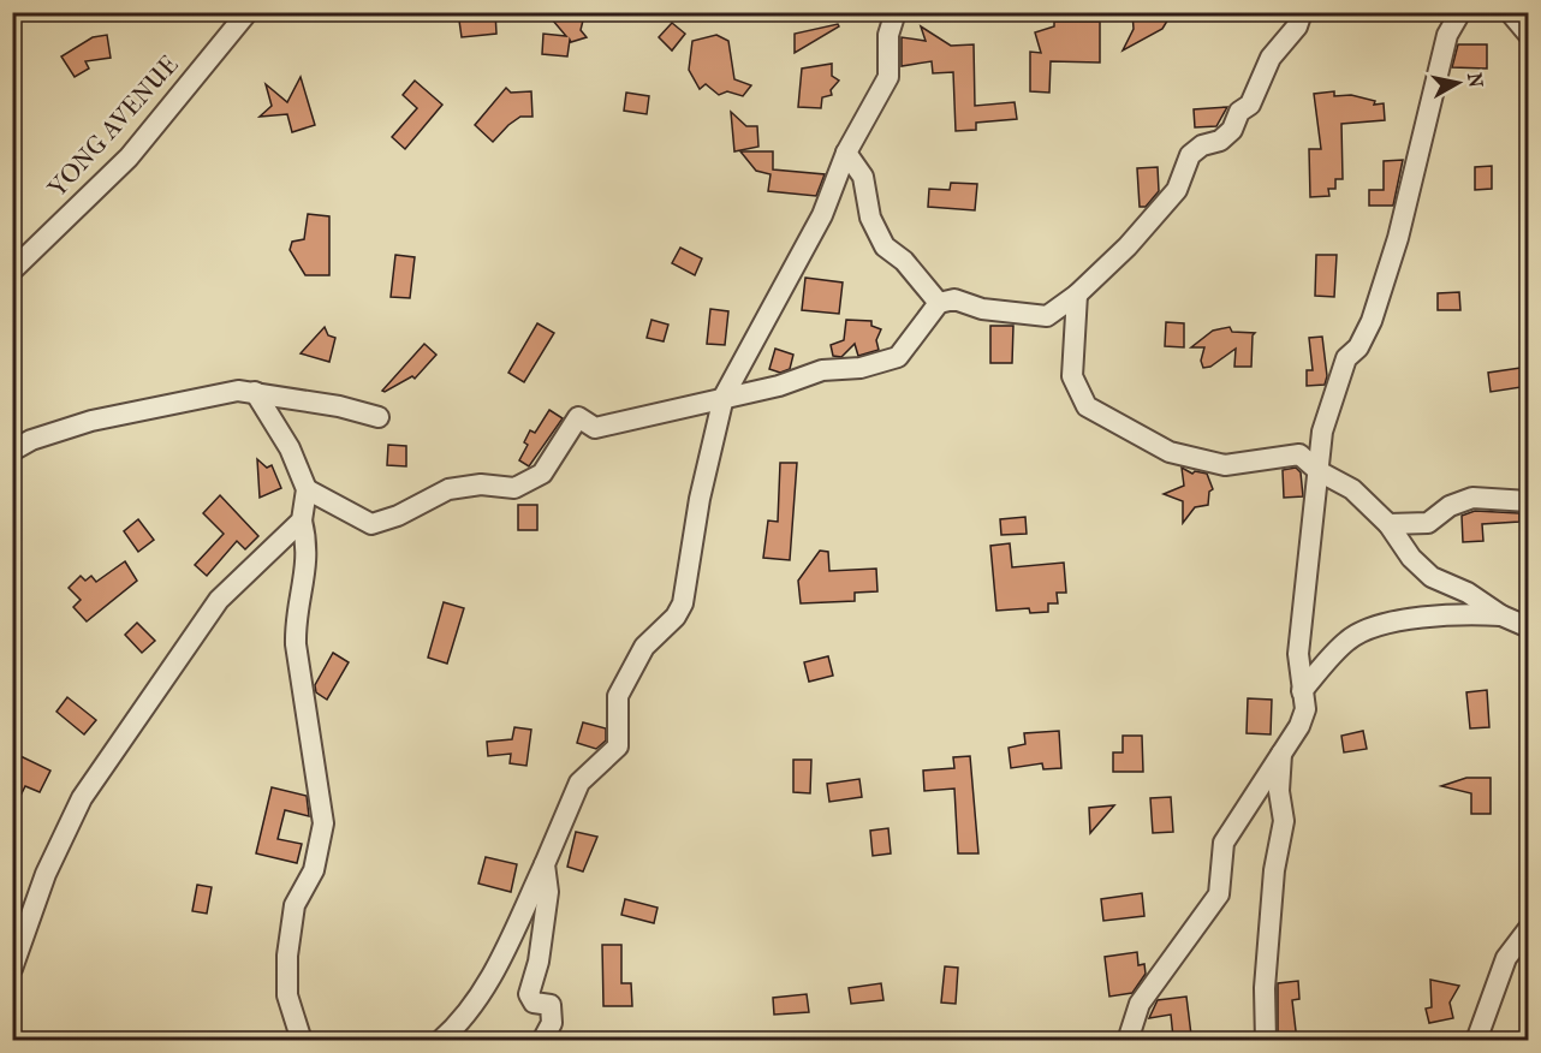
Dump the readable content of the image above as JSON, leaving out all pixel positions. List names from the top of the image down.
{
  "streets": {
    "street": ["YONG AVENUE"]
  },
  "north": "right"
}
